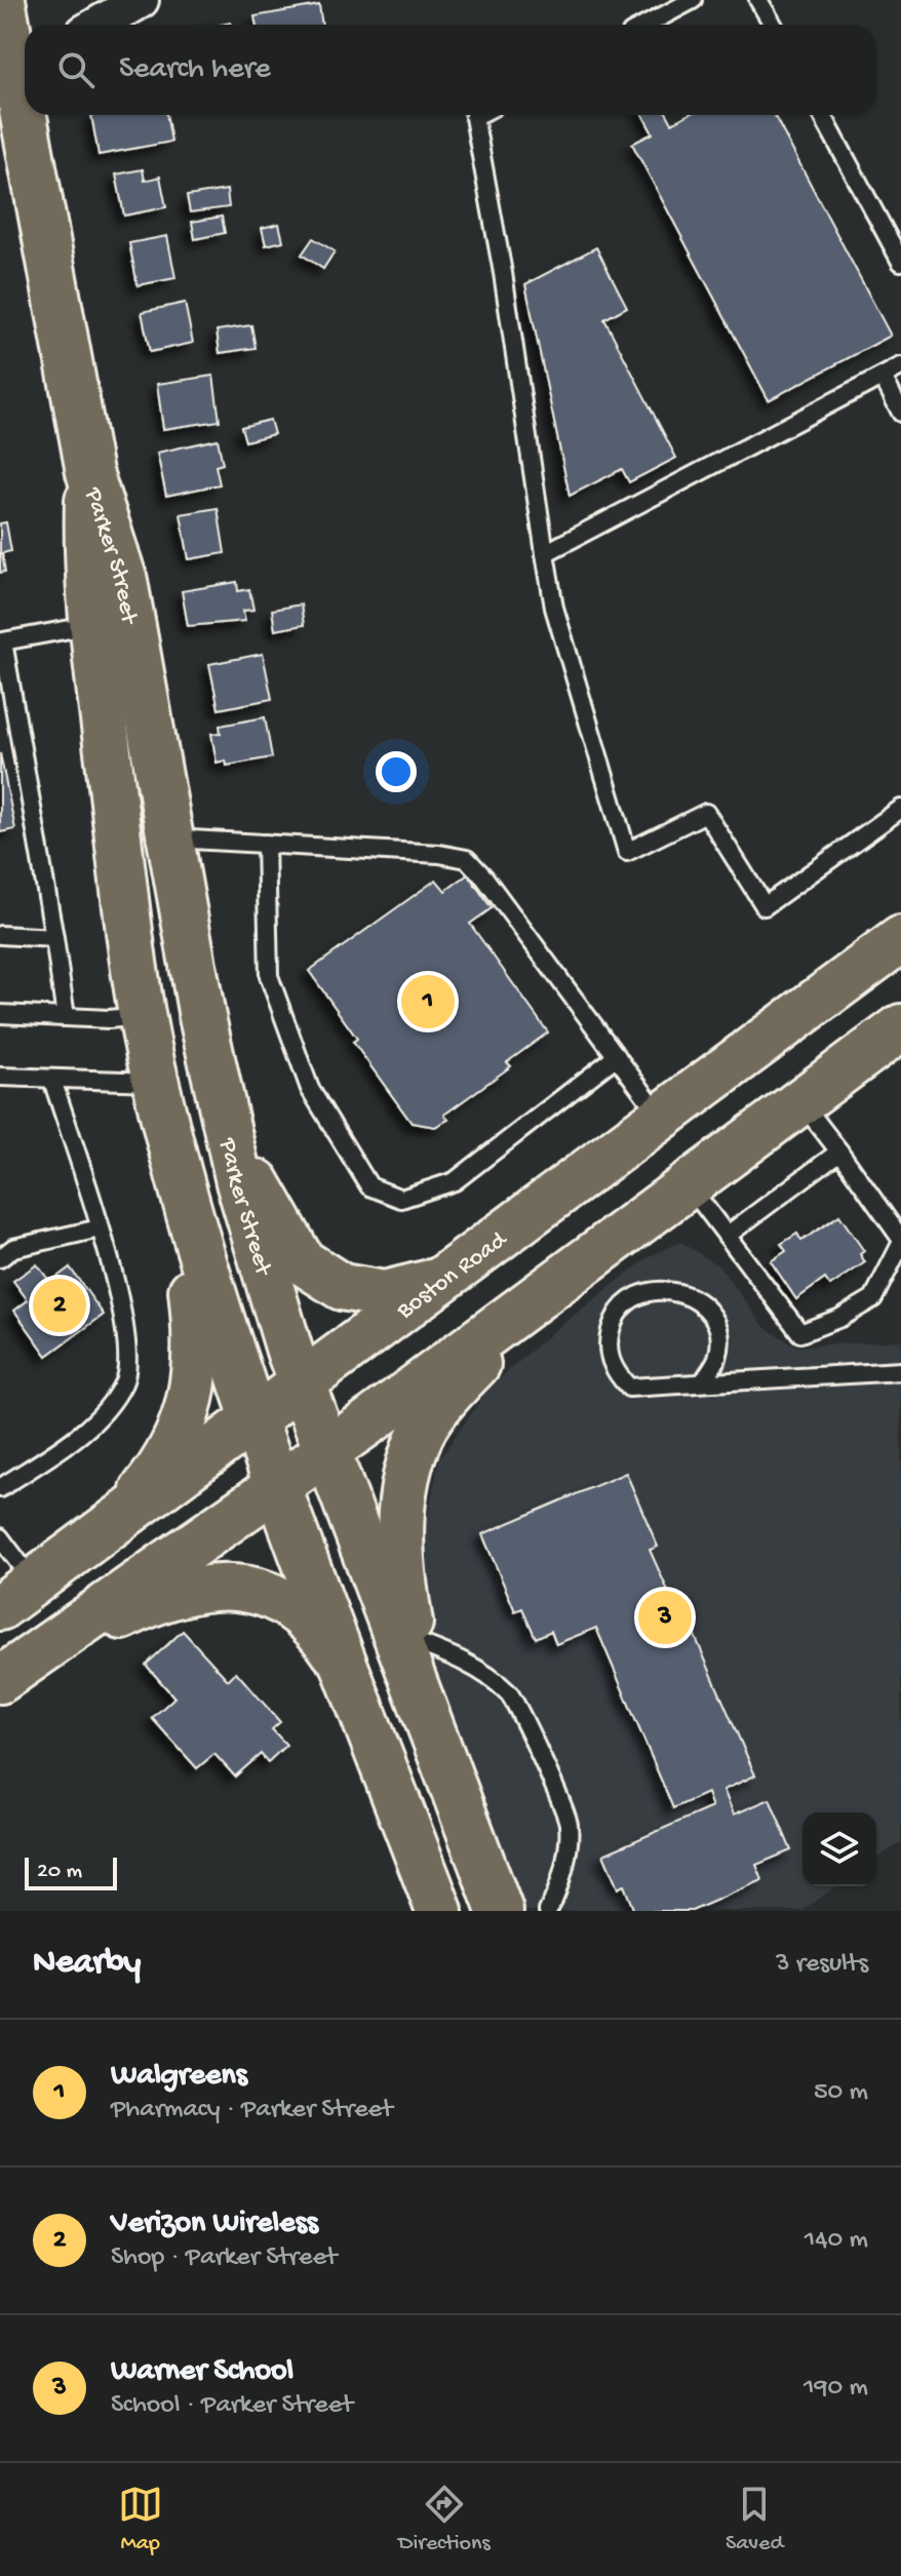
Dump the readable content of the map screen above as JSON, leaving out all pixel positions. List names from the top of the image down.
{
  "streets": {
    "main road": ["Parker Street", "Boston Road"]
  },
  "crossings": [
    ["Parker Street", "Boston Road"]
  ],
  "scale_bar": "20 m",
  "page": {
    "search": "Search here",
    "pins": ["1", "2", "3"],
    "scale": "20 m",
    "heading": ["Nearby", "3 results"],
    "list": [
      {
        "mark": "1",
        "name": "Walgreens",
        "note": "Pharmacy · Parker Street",
        "value": "50 m"
      },
      {
        "mark": "2",
        "name": "Verizon Wireless",
        "note": "Shop · Parker Street",
        "value": "140 m"
      },
      {
        "mark": "3",
        "name": "Warner School",
        "note": "School · Parker Street",
        "value": "190 m"
      }
    ],
    "nav": ["Map", "Directions", "Saved"]
  }
}
